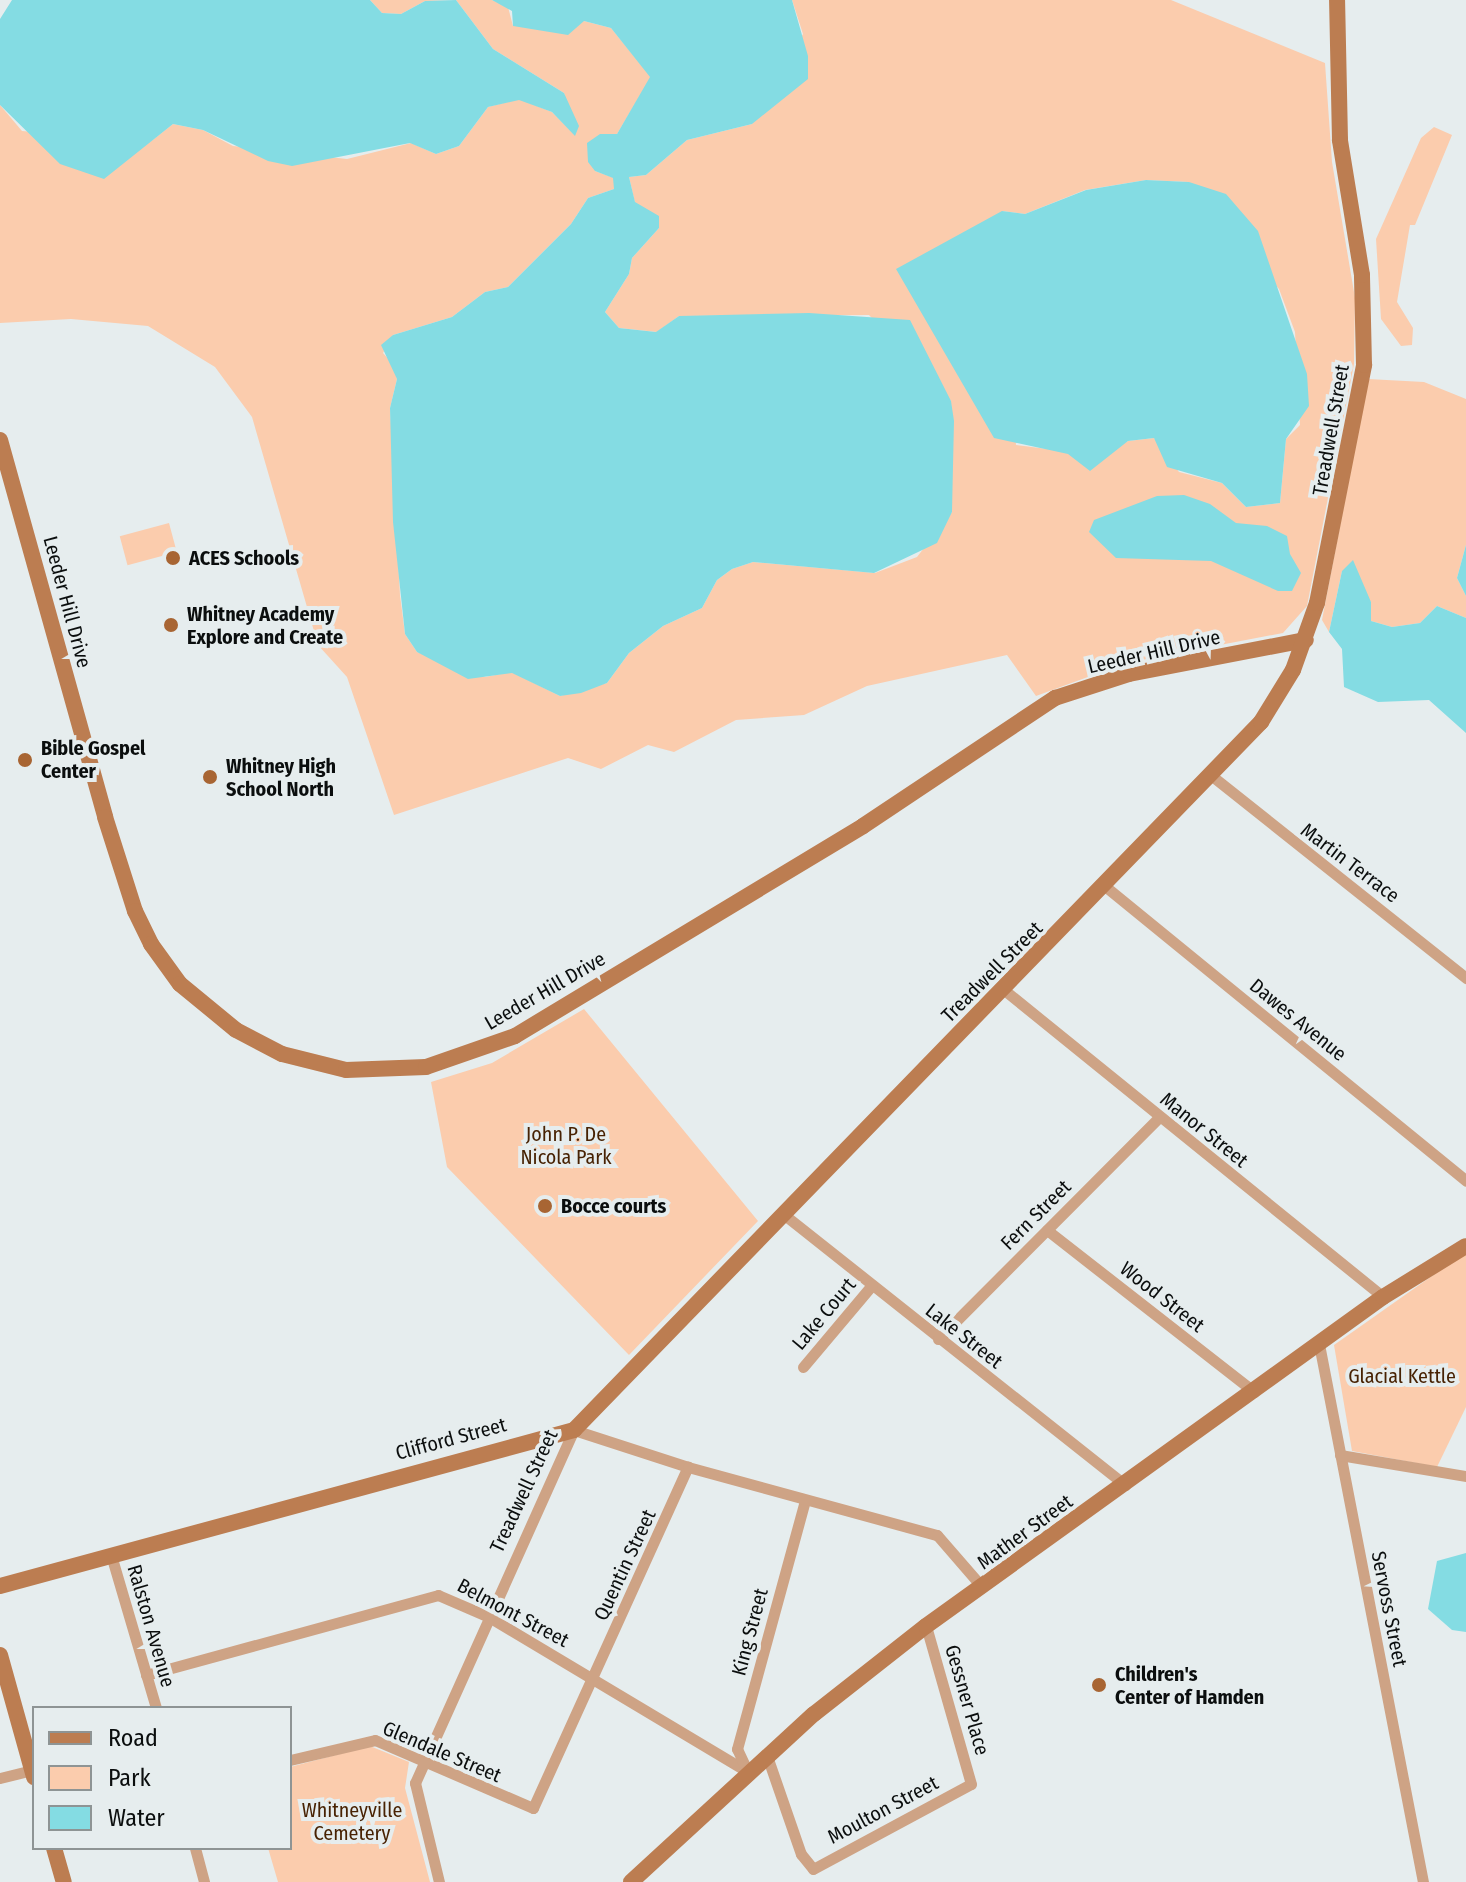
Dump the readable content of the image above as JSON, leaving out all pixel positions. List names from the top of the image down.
{
  "streets": {
    "street": [
      "Treadwell Street",
      "Leeder Hill Drive",
      "Martin Terrace",
      "Dawes Avenue",
      "Manor Street",
      "Fern Street",
      "Wood Street",
      "Lake Court",
      "Lake Street",
      "Clifford Street",
      "Mather Street",
      "Quentin Street",
      "Servoss Street",
      "Belmont Street",
      "Ralston Avenue",
      "King Street",
      "Gessner Place",
      "Glendale Street",
      "Moulton Street"
    ]
  },
  "crossings": [
    ["Treadwell Street", "Leeder Hill Drive"],
    ["Treadwell Street", "Martin Terrace"],
    ["Treadwell Street", "Dawes Avenue"],
    ["Treadwell Street", "Manor Street"],
    ["Treadwell Street", "Lake Street"],
    ["Treadwell Street", "Clifford Street"],
    ["Treadwell Street", "Belmont Street"],
    ["Treadwell Street", "Glendale Street"],
    ["Manor Street", "Fern Street"],
    ["Manor Street", "Mather Street"],
    ["Fern Street", "Wood Street"],
    ["Fern Street", "Lake Street"],
    ["Wood Street", "Mather Street"],
    ["Lake Court", "Lake Street"],
    ["Lake Street", "Mather Street"],
    ["Clifford Street", "Ralston Avenue"],
    ["Mather Street", "Servoss Street"],
    ["Mather Street", "Belmont Street"],
    ["Mather Street", "King Street"],
    ["Mather Street", "Gessner Place"],
    ["Mather Street", "Moulton Street"],
    ["Quentin Street", "Belmont Street"],
    ["Quentin Street", "Glendale Street"],
    ["Belmont Street", "Ralston Avenue"],
    ["Belmont Street", "King Street"],
    ["Gessner Place", "Moulton Street"]
  ],
  "parks": ["John P. De Nicola Park", "Glacial Kettle", "Whitneyville Cemetery"],
  "places": [
    "ACES Schools",
    "Whitney Academy Explore and Create",
    "Bible Gospel Center",
    "Whitney High School North",
    "Bocce courts",
    "Children's Center of Hamden"
  ],
  "legend": ["Road", "Park", "Water"]
}
